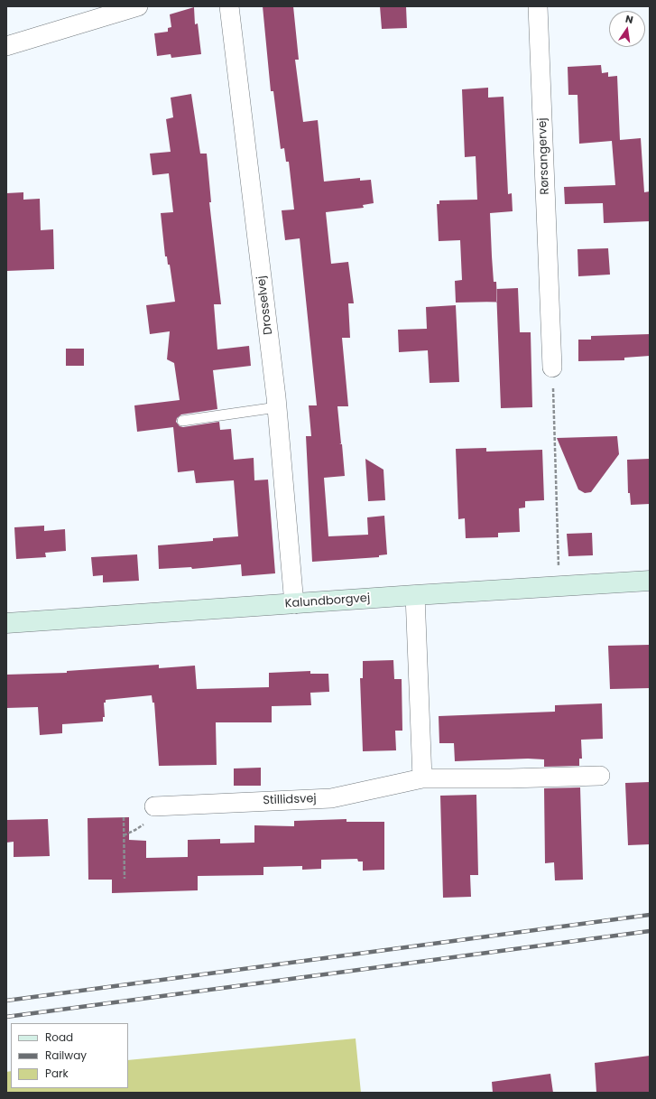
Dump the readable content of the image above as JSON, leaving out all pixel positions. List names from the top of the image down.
{
  "streets": {
    "street": [
      "Rørsangervej",
      "Drosselvej",
      "Kalundborgvej",
      "Stillidsvej"
    ]
  },
  "crossings": [
    ["Drosselvej", "Kalundborgvej"]
  ],
  "legend": ["Road", "Railway", "Park"],
  "north": "top"
}
